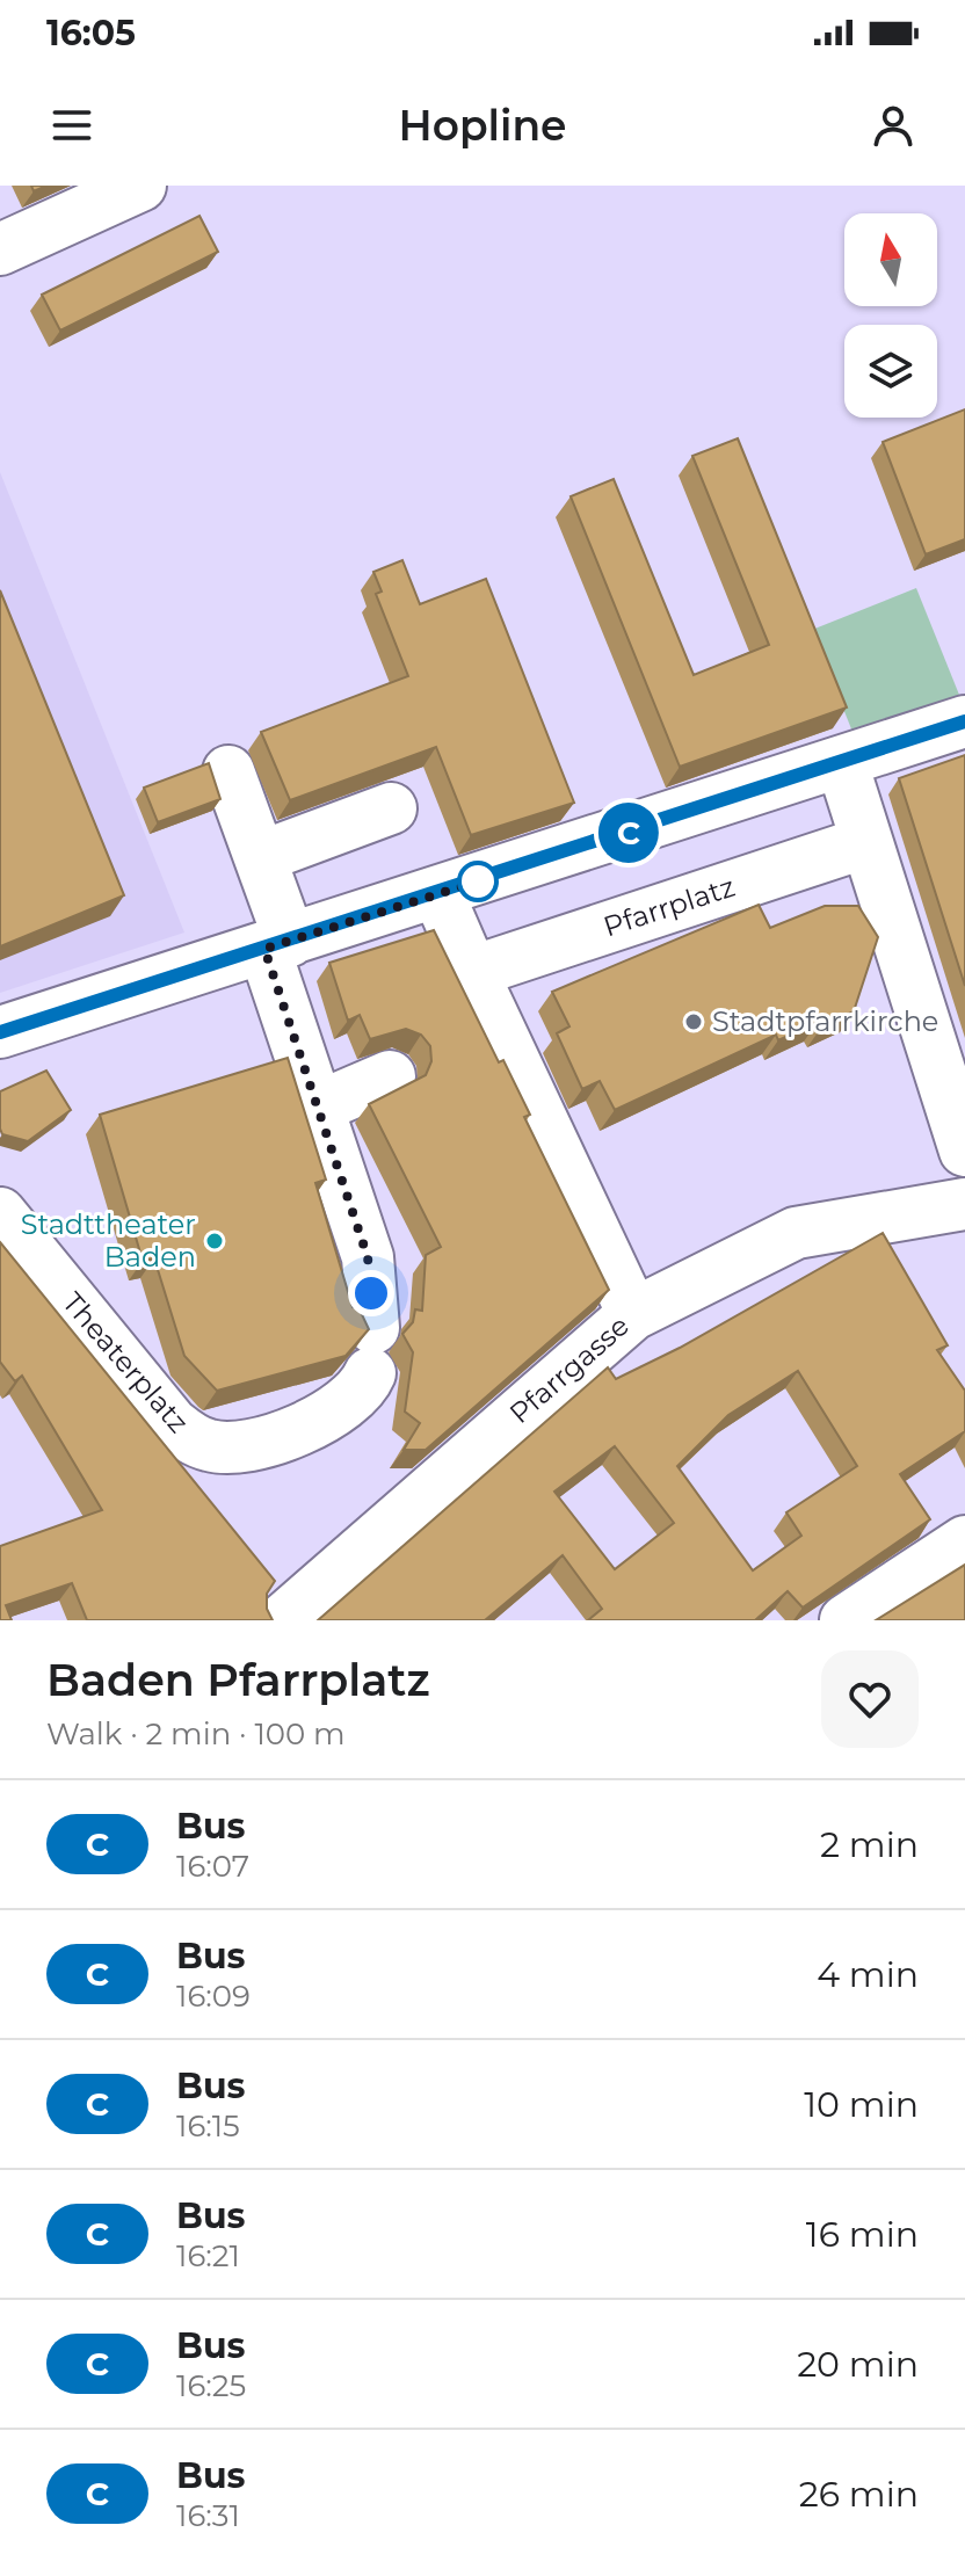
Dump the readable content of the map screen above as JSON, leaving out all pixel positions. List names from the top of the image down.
{
  "streets": {
    "street": ["Pfarrplatz", "Theaterplatz", "Pfarrgasse"]
  },
  "places": ["Stadtpfarrkirche", "Stadttheater Baden"],
  "lines": ["bus line C"],
  "north": "top",
  "page": {
    "status": "16:05",
    "header": "Hopline",
    "on_map": "C",
    "heading": ["Baden Pfarrplatz", "Walk · 2 min · 100 m"],
    "list": [
      {
        "mark": "C",
        "name": "Bus",
        "note": "16:07",
        "value": "2 min"
      },
      {
        "mark": "C",
        "name": "Bus",
        "note": "16:09",
        "value": "4 min"
      },
      {
        "mark": "C",
        "name": "Bus",
        "note": "16:15",
        "value": "10 min"
      },
      {
        "mark": "C",
        "name": "Bus",
        "note": "16:21",
        "value": "16 min"
      },
      {
        "mark": "C",
        "name": "Bus",
        "note": "16:25",
        "value": "20 min"
      },
      {
        "mark": "C",
        "name": "Bus",
        "note": "16:31",
        "value": "26 min"
      }
    ]
  }
}
